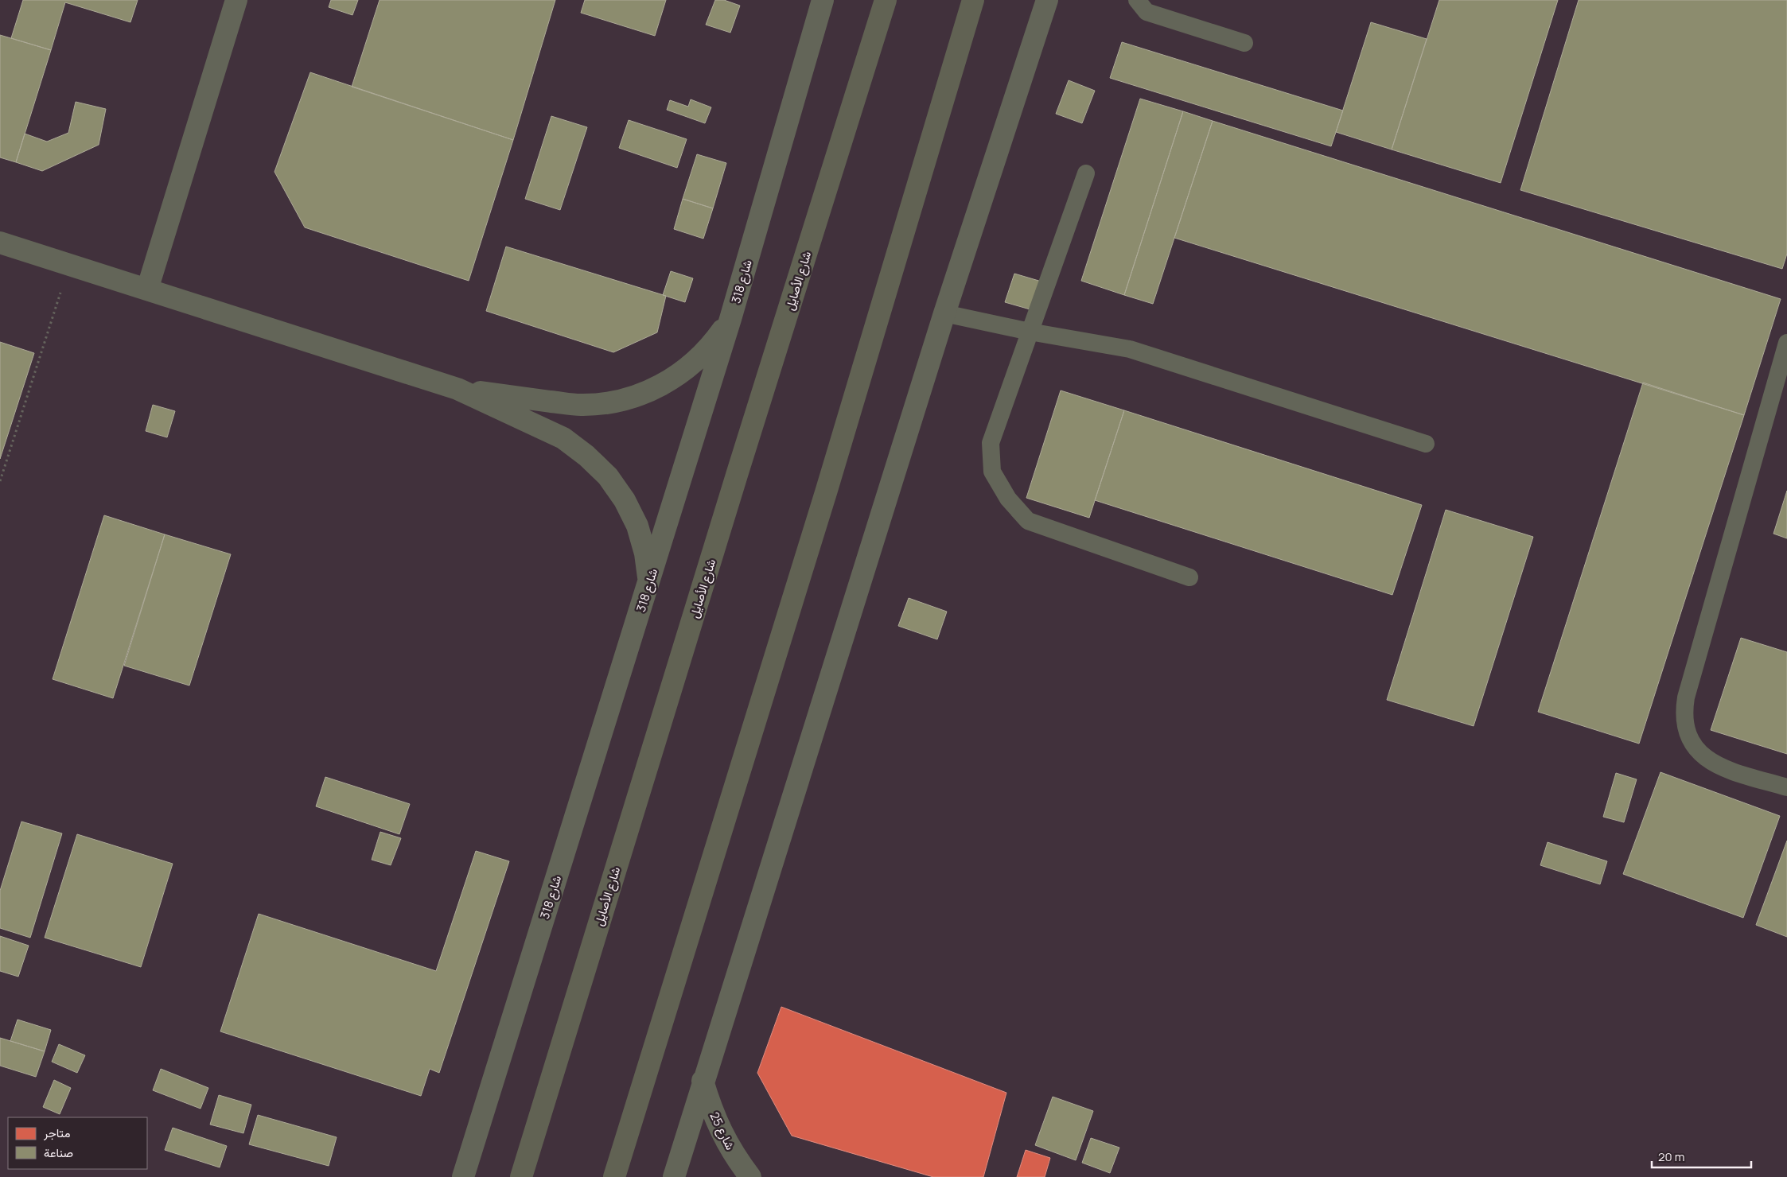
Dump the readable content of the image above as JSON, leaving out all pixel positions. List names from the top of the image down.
{
  "streets": {
    "main road": ["شارع الأصايل"],
    "street": ["شارع 318", "شارع 25"]
  },
  "legend": ["متاجر", "صناعة"],
  "scale_bar": "20 m"
}
